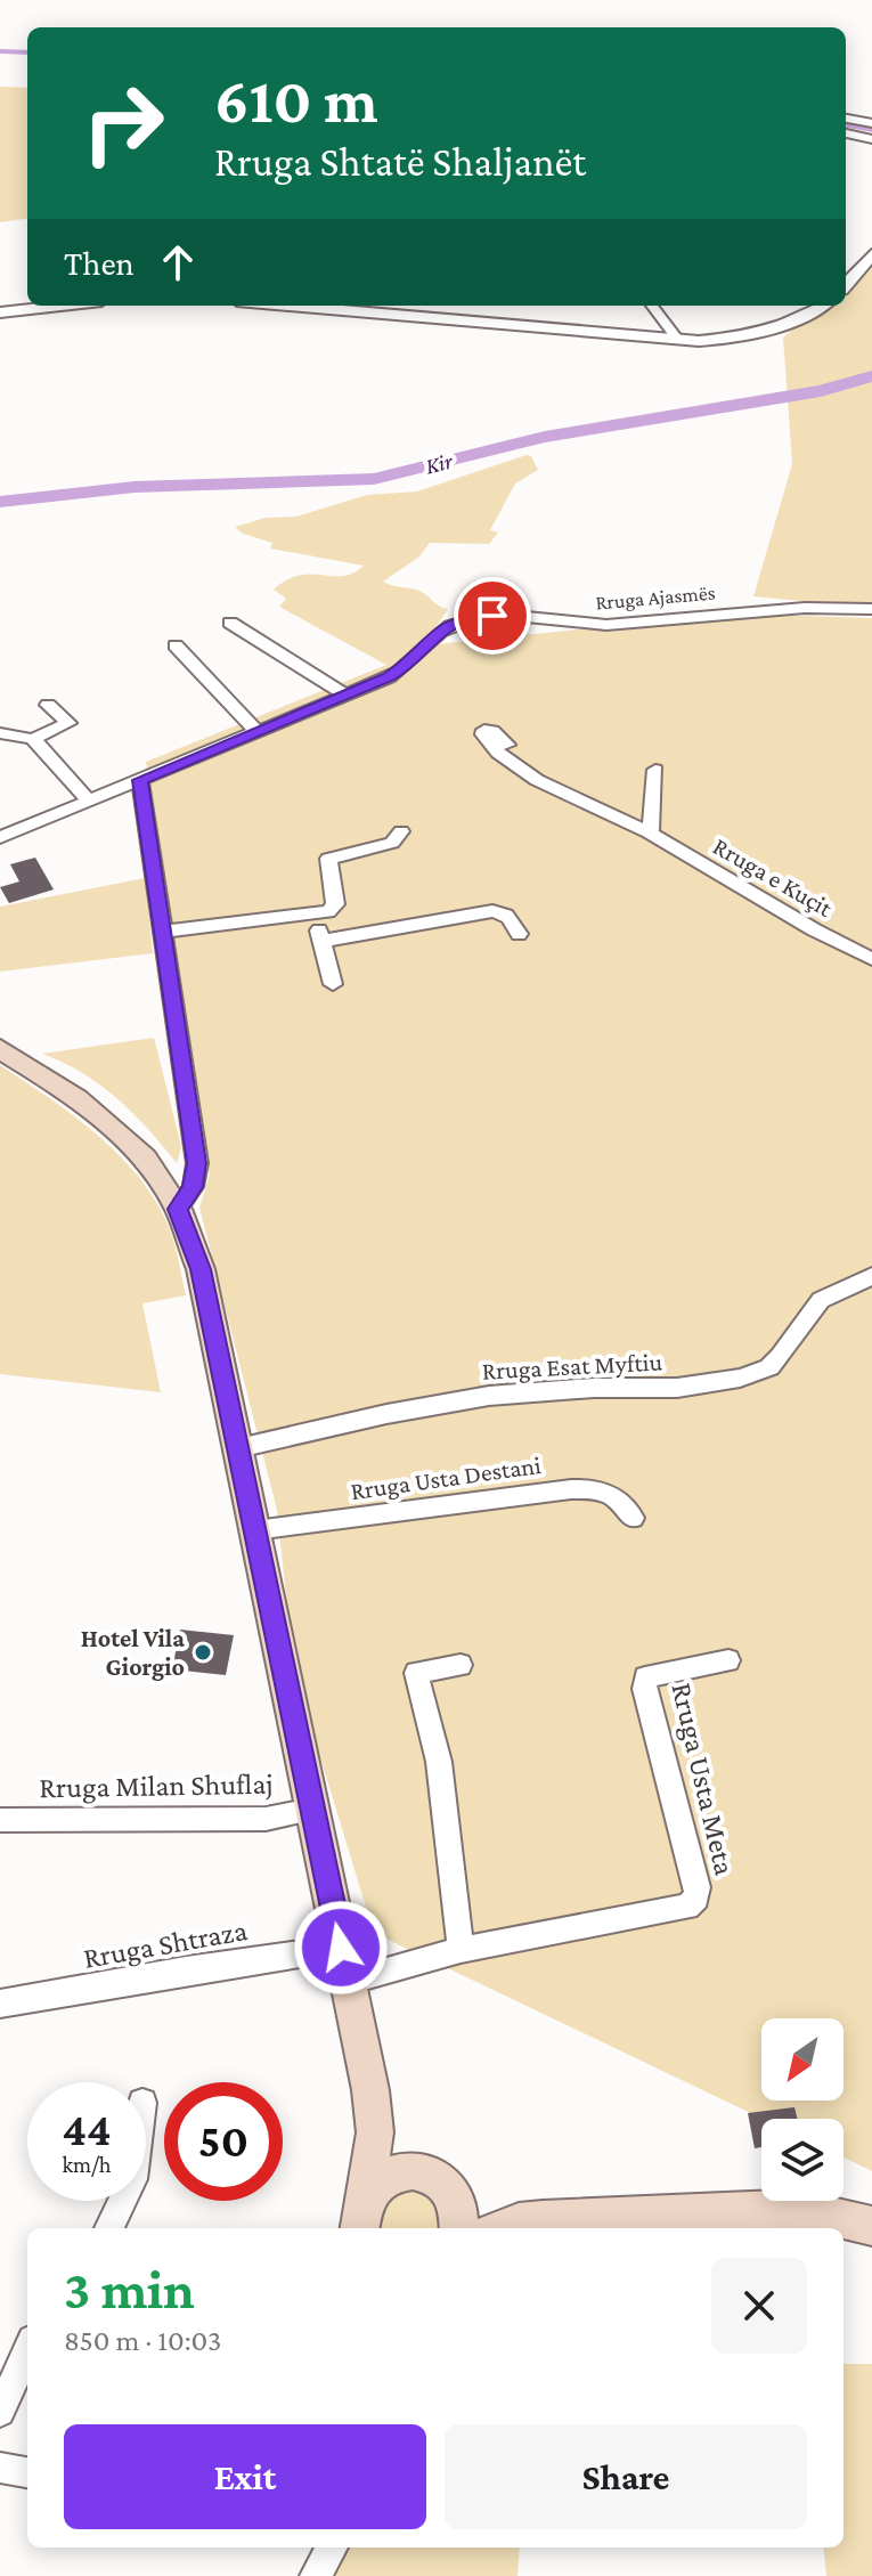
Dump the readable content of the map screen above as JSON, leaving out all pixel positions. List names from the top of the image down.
{
  "streets": {
    "street": [
      "Rruga Ajasmës",
      "Rruga e Kuçit",
      "Rruga Esat Myftiu",
      "Rruga Usta Destani",
      "Rruga Usta Meta",
      "Rruga Milan Shuflaj",
      "Rruga Shtraza"
    ]
  },
  "water": ["Kir"],
  "places": ["Hotel Vila Giorgio"],
  "north": "bottom left",
  "page": {
    "turn": ["610 m", "Rruga Shtatë Shaljanët"],
    "then": "Then",
    "speed": "44 km/h",
    "limit": "50",
    "heading": ["3 min", "850 m · 10:03"],
    "buttons": ["Exit", "Share"]
  }
}
